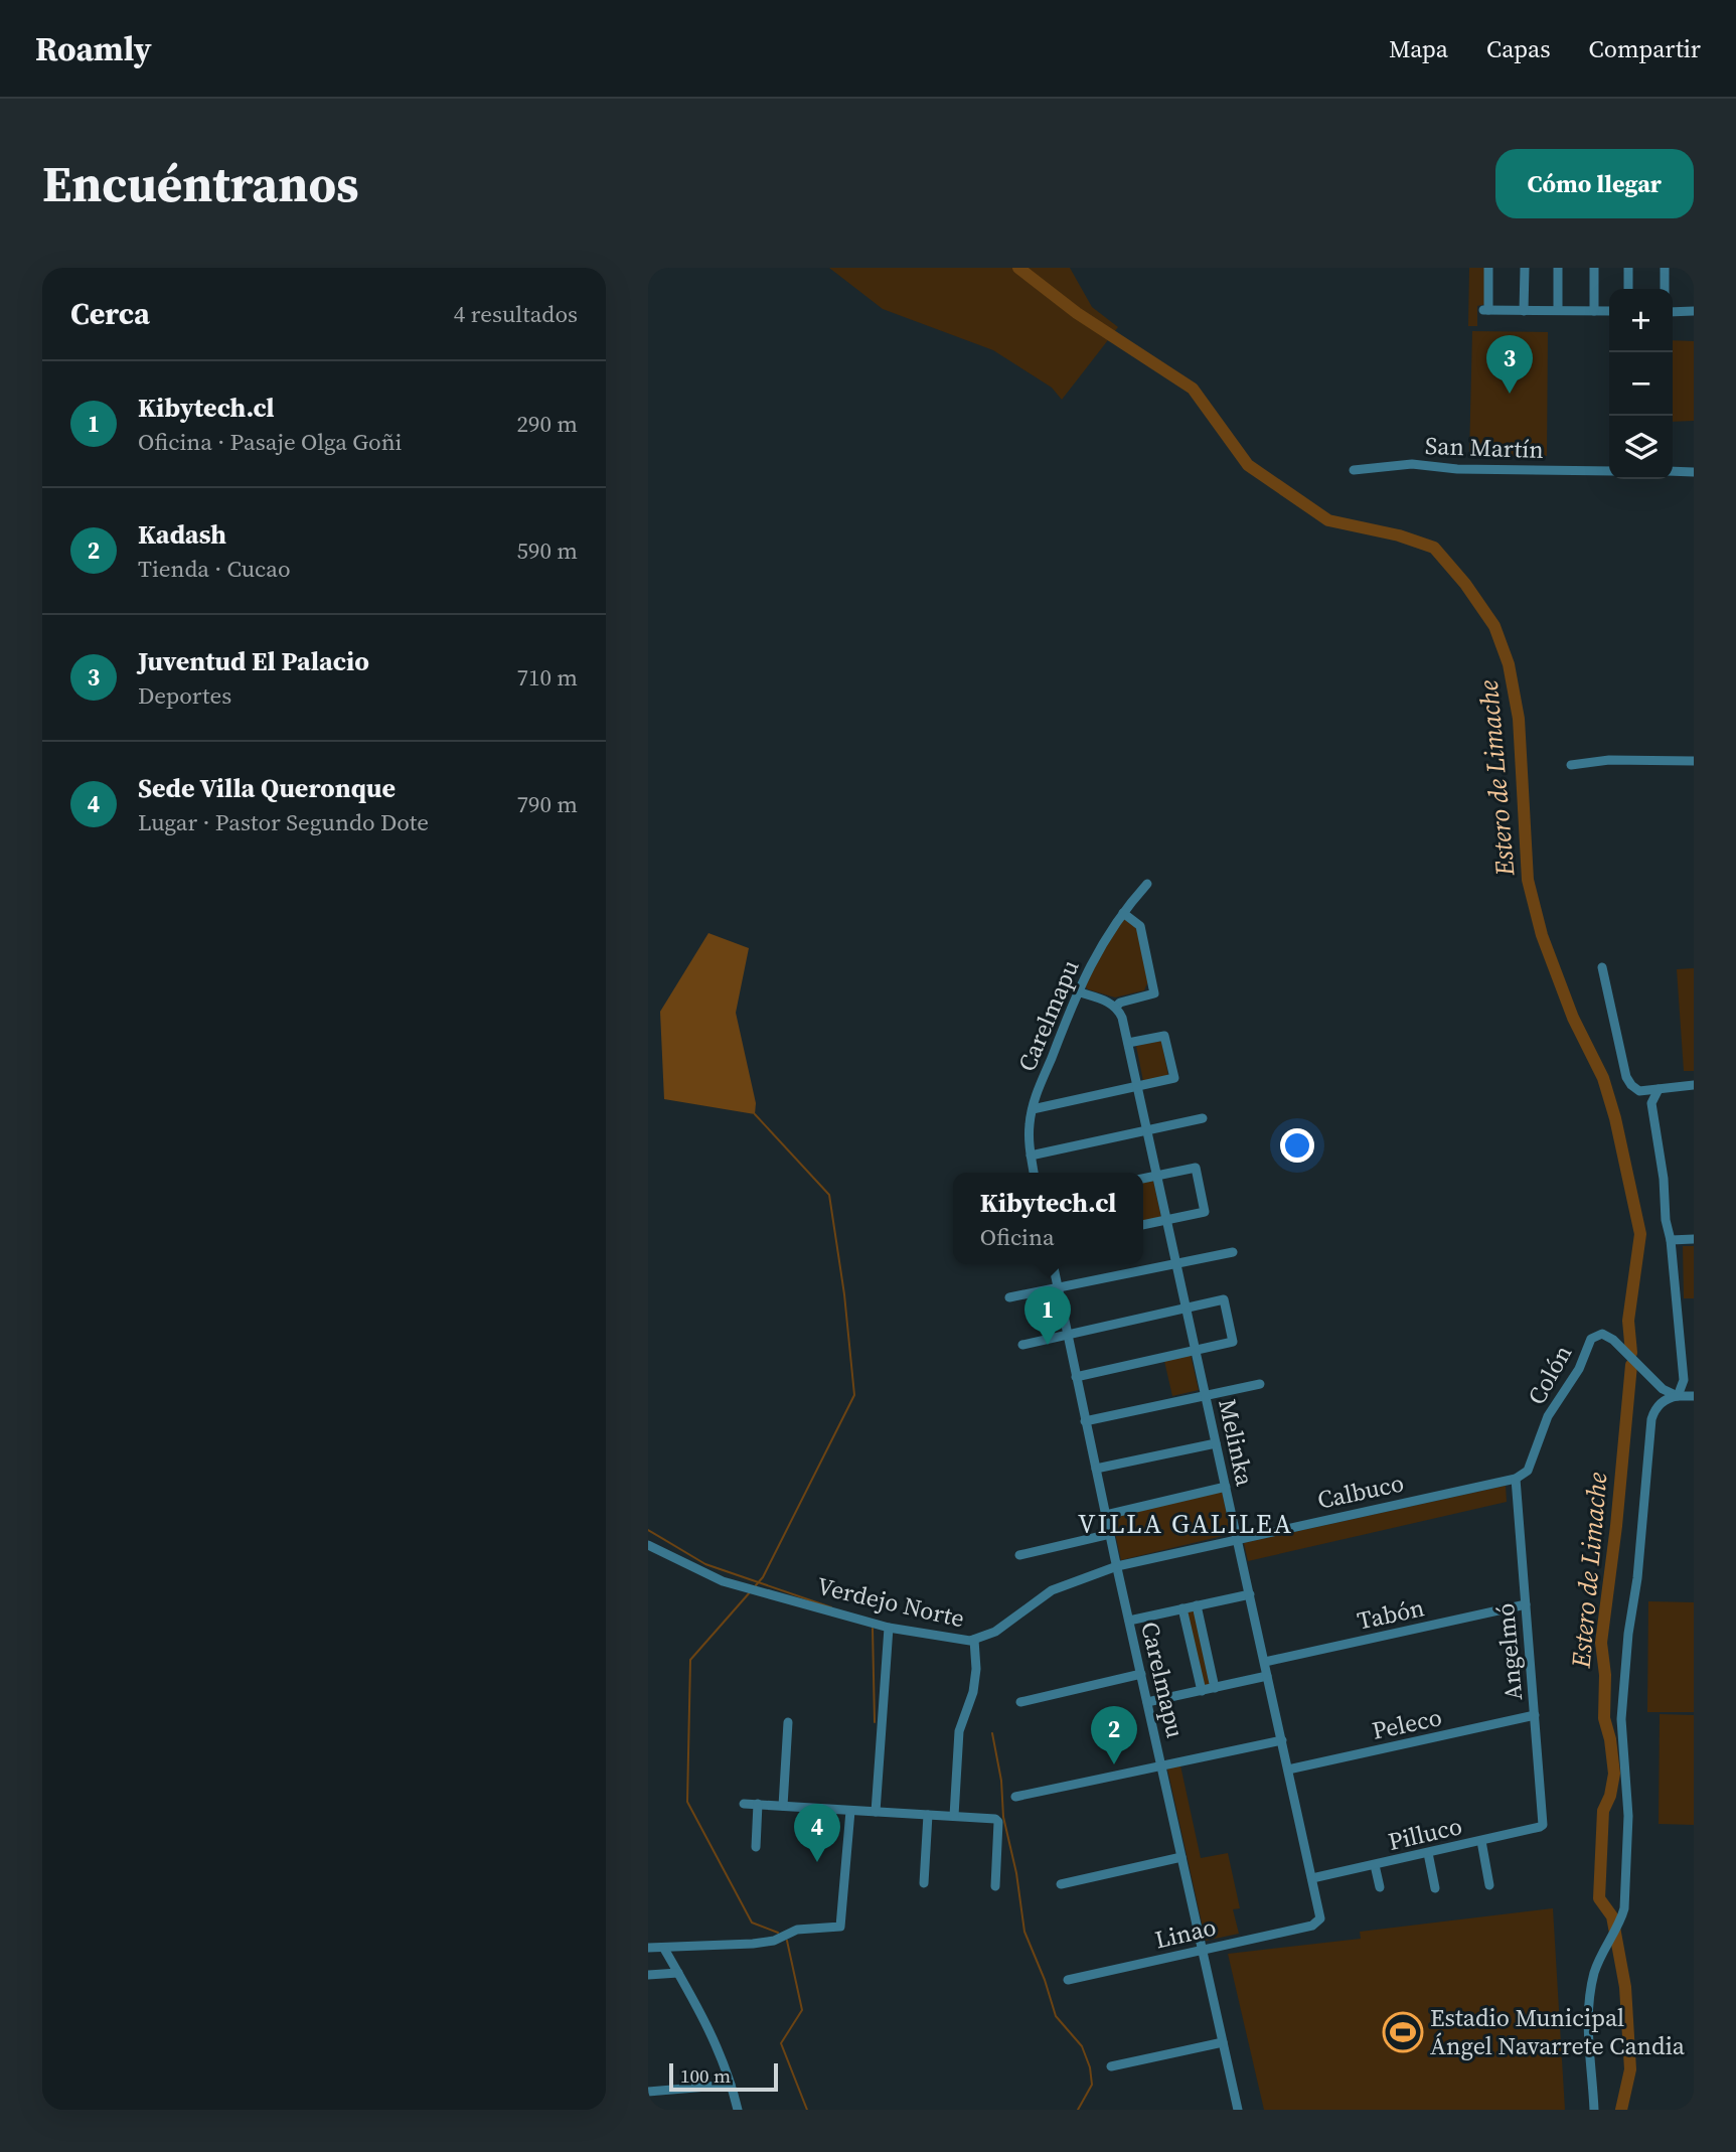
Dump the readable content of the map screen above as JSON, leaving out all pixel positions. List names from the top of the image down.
{
  "streets": {
    "street": [
      "San Martín",
      "Carelmapu",
      "Colón",
      "Melinka",
      "Calbuco",
      "Verdejo Norte",
      "Tabón",
      "Angelmó",
      "Peleco",
      "Pilluco",
      "Linao"
    ]
  },
  "crossings": [
    ["Carelmapu", "Calbuco"],
    ["Carelmapu", "Verdejo Norte"],
    ["Carelmapu", "Linao"],
    ["Colón", "Calbuco"],
    ["Melinka", "Calbuco"],
    ["Melinka", "Tabón"],
    ["Melinka", "Peleco"],
    ["Melinka", "Pilluco"],
    ["Melinka", "Linao"],
    ["Calbuco", "Verdejo Norte"],
    ["Calbuco", "Angelmó"],
    ["Tabón", "Angelmó"],
    ["Angelmó", "Peleco"],
    ["Angelmó", "Pilluco"]
  ],
  "districts": ["VILLA GALILEA"],
  "water": ["Estero de Limache"],
  "places": {
    "sports": ["Estadio Municipal Ángel Navarrete Candia"]
  },
  "scale_bar": "100 m",
  "page": {
    "header": "Roamly",
    "nav": ["Mapa", "Capas", "Compartir"],
    "buttons": "Cómo llegar",
    "title": "Encuéntranos",
    "heading": ["Cerca", "4 resultados"],
    "map_buttons": ["+", "−"],
    "pins": [
      "3",
      "1",
      "2",
      "4"
    ],
    "list": [
      {
        "mark": "1",
        "name": "Kibytech.cl",
        "note": "Oficina · Pasaje Olga Goñi",
        "value": "290 m"
      },
      {
        "mark": "2",
        "name": "Kadash",
        "note": "Tienda · Cucao",
        "value": "590 m"
      },
      {
        "mark": "3",
        "name": "Juventud El Palacio",
        "note": "Deportes",
        "value": "710 m"
      },
      {
        "mark": "4",
        "name": "Sede Villa Queronque",
        "note": "Lugar · Pastor Segundo Dote",
        "value": "790 m"
      }
    ],
    "popup": ["Kibytech.cl", "Oficina"],
    "scale": "100 m"
  }
}
